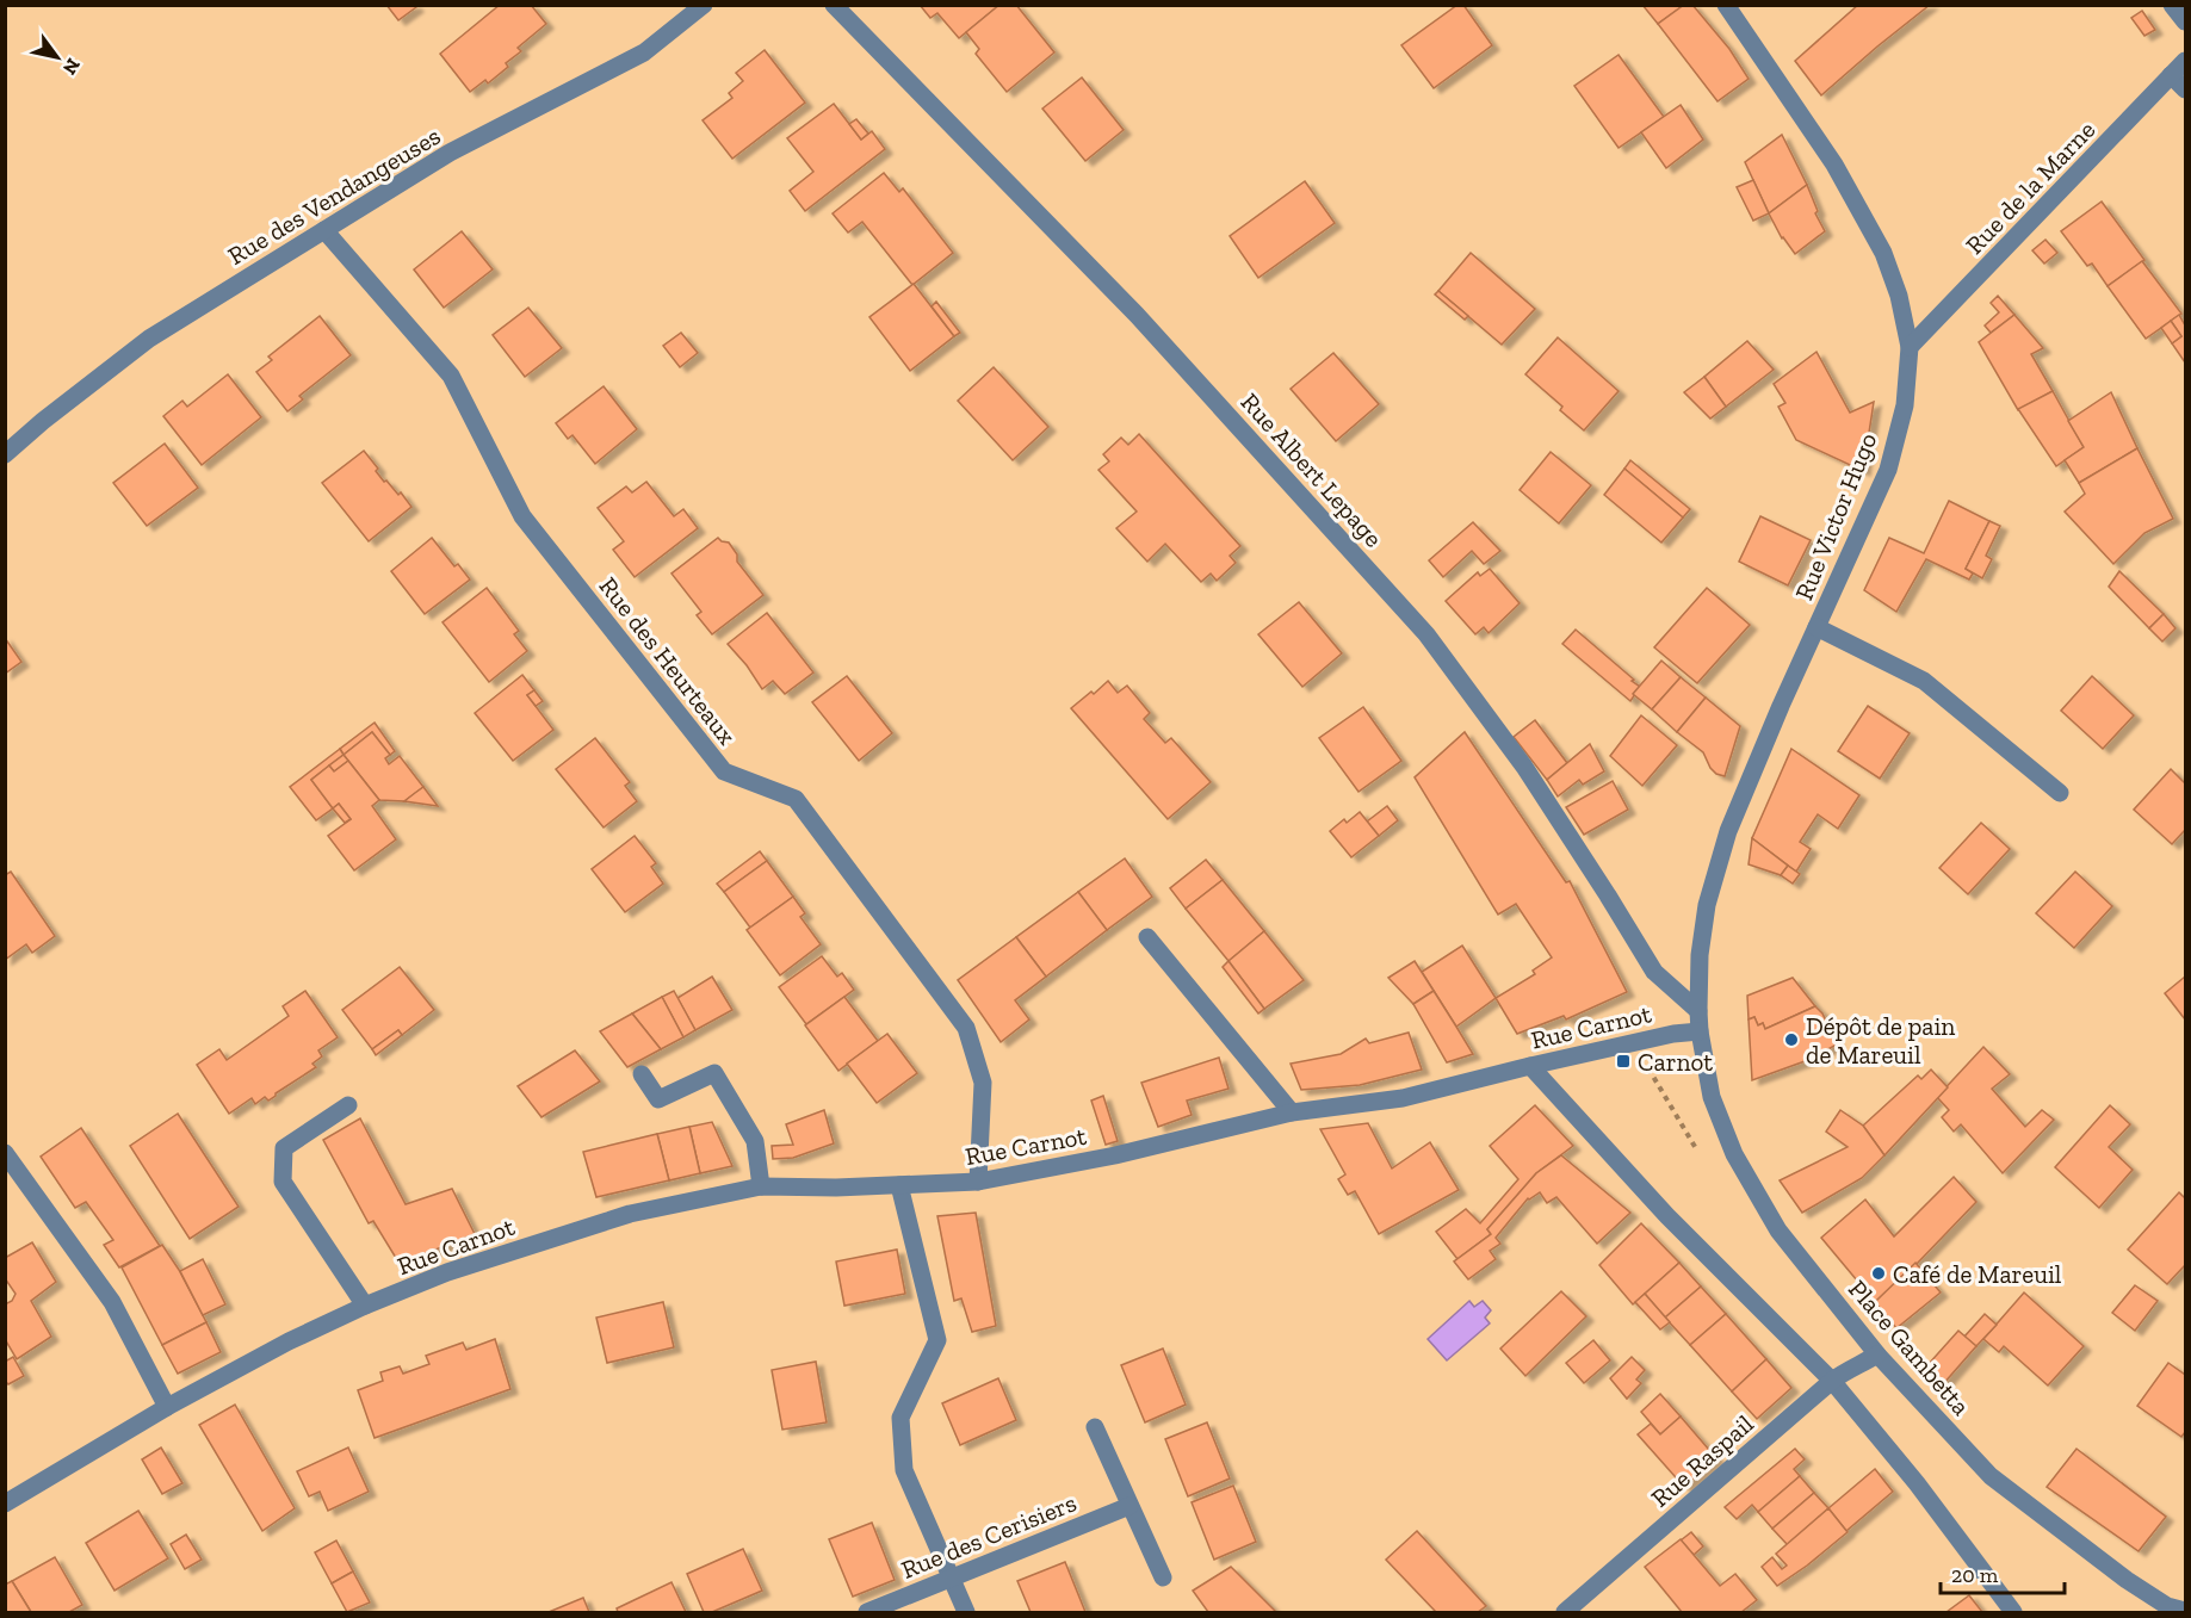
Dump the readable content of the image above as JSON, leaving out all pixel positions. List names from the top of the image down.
{
  "streets": {
    "street": [
      "Rue de la Marne",
      "Rue des Vendangeuses",
      "Rue Albert Lepage",
      "Rue Victor Hugo",
      "Rue des Heurteaux",
      "Rue Carnot",
      "Place Gambetta",
      "Rue Raspail",
      "Rue des Cerisiers"
    ]
  },
  "crossings": [
    ["Rue de la Marne", "Rue Victor Hugo"],
    ["Rue des Vendangeuses", "Rue des Heurteaux"],
    ["Rue Albert Lepage", "Rue Victor Hugo"],
    ["Rue Victor Hugo", "Rue Carnot"],
    ["Rue Victor Hugo", "Place Gambetta"],
    ["Rue des Heurteaux", "Rue Carnot"],
    ["Rue Carnot", "Place Gambetta"],
    ["Place Gambetta", "Rue Raspail"]
  ],
  "places": {
    "other": ["Dépôt de pain de Mareuil", "Café de Mareuil"],
    "transit": ["Carnot"]
  },
  "scale_bar": "20 m",
  "north": "bottom right"
}
